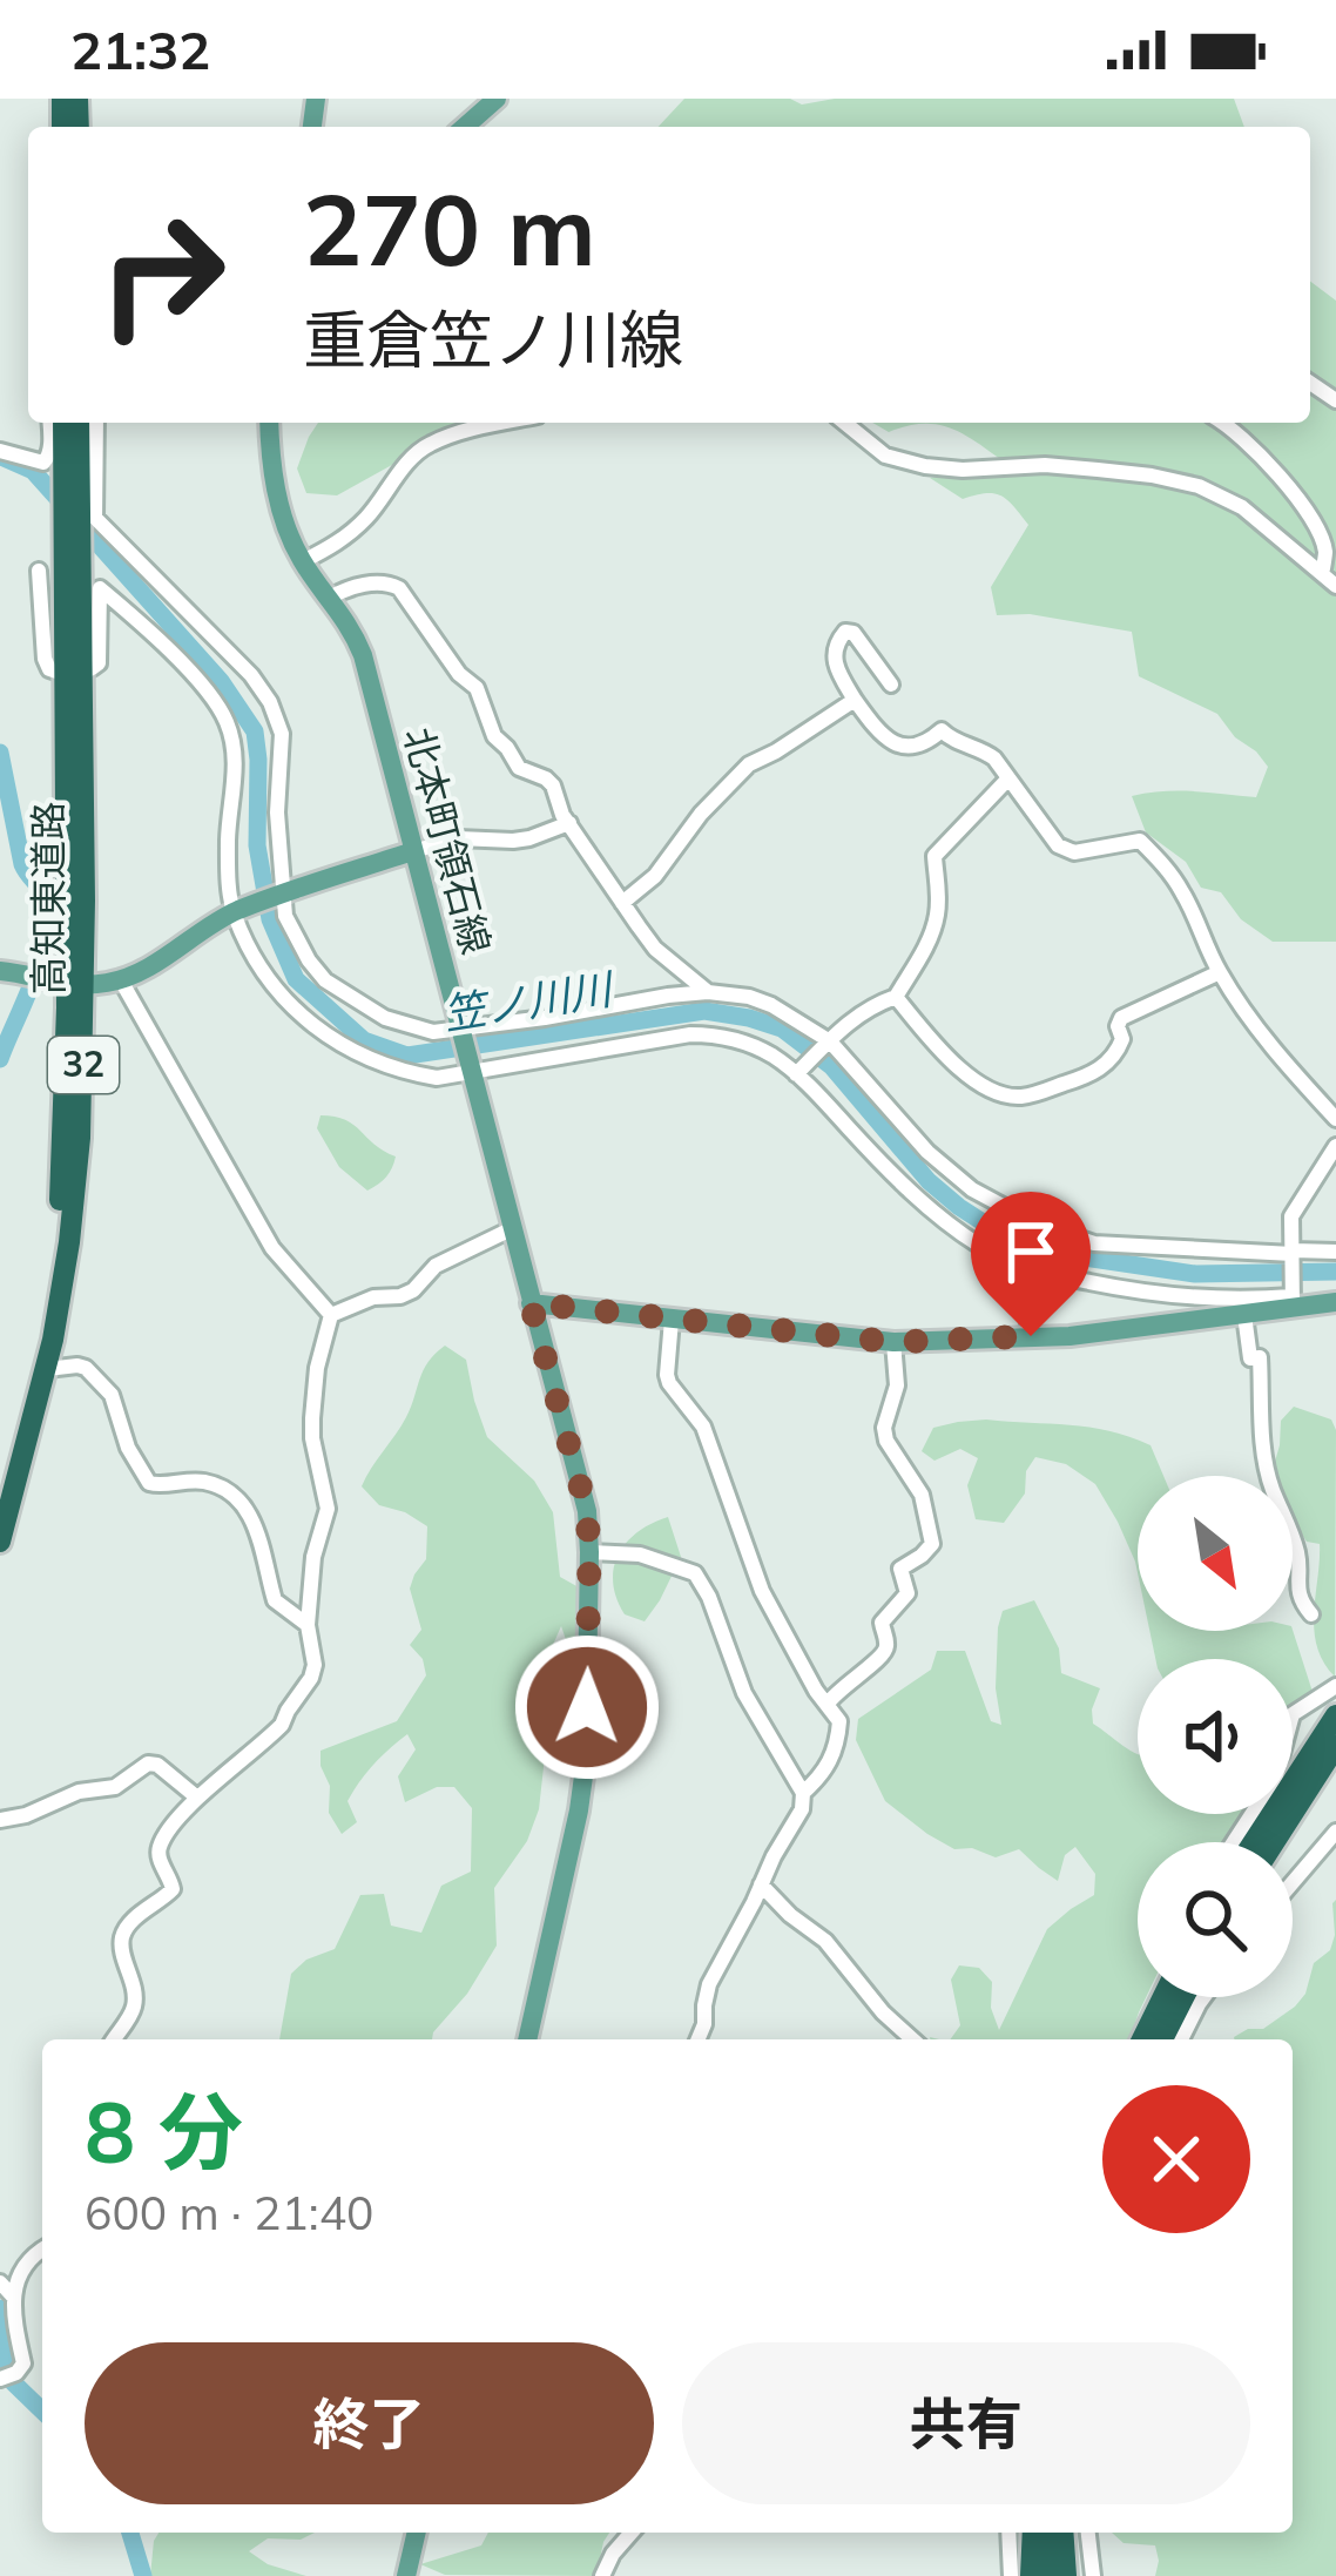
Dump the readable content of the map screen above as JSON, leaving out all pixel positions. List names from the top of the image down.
{
  "streets": {
    "highway": ["高知東道路", "32"],
    "main road": ["北本町領石線"]
  },
  "water": ["笠ノ川川"],
  "north": "bottom right",
  "page": {
    "status": "21:32",
    "turn": ["270 m", "重倉笠ノ川線"],
    "heading": ["8 分", "600 m · 21:40"],
    "buttons": ["終了", "共有"]
  }
}
